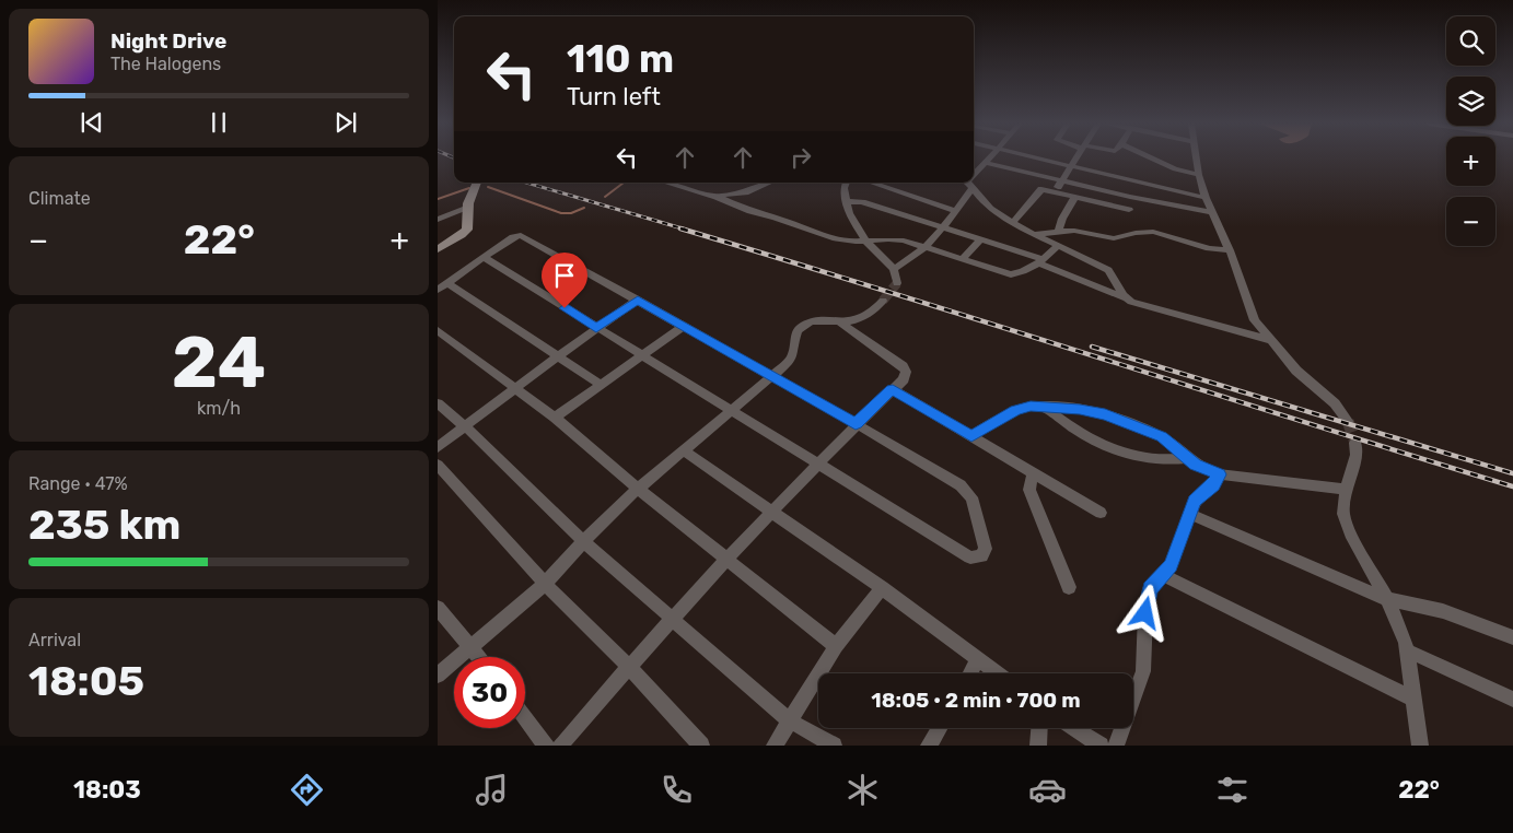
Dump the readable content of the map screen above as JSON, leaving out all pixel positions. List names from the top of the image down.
{
  "page": {
    "map_buttons": ["+", "−"],
    "turn": ["110 m", "Turn left"],
    "song": ["Night Drive", "The Halogens"],
    "tile": [
      "Climate",
      ["24", "km/h"],
      ["Range · 47%", "235 km"],
      ["Arrival", "18:05"]
    ],
    "heat": ["−", "22°", "+"],
    "limit": "30",
    "trip": "18:05 · 2 min · 700 m",
    "tabs": ["18:03", "22°"]
  }
}
